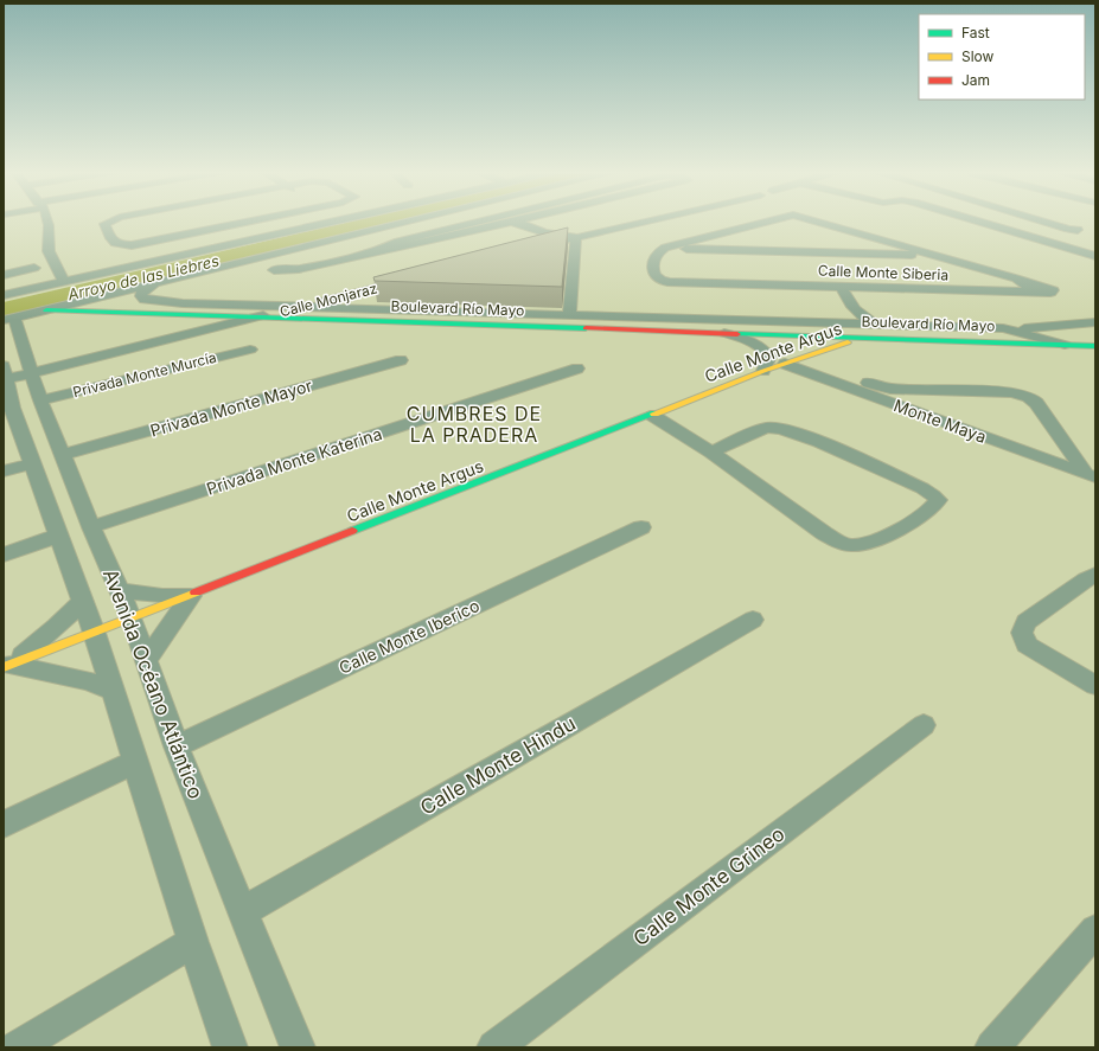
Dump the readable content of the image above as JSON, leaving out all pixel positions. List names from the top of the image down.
{
  "streets": {
    "street": [
      "Calle Monte Siberia",
      "Calle Monjaraz",
      "Boulevard Río Mayo",
      "Calle Monte Argus",
      "Privada Monte Murcía",
      "Privada Monte Mayor",
      "Monte Maya",
      "Privada Monte Katerina",
      "Calle Monte Iberico",
      "Avenida Océano Atlántico",
      "Calle Monte Hindu",
      "Calle Monte Grineo"
    ]
  },
  "crossings": [
    ["Calle Monjaraz", "Boulevard Río Mayo"],
    ["Calle Monjaraz", "Avenida Océano Atlántico"],
    ["Boulevard Río Mayo", "Calle Monte Argus"],
    ["Calle Monte Argus", "Monte Maya"],
    ["Calle Monte Argus", "Avenida Océano Atlántico"],
    ["Privada Monte Murcía", "Avenida Océano Atlántico"],
    ["Privada Monte Mayor", "Avenida Océano Atlántico"],
    ["Privada Monte Katerina", "Avenida Océano Atlántico"],
    ["Calle Monte Iberico", "Avenida Océano Atlántico"],
    ["Avenida Océano Atlántico", "Calle Monte Hindu"]
  ],
  "districts": ["CUMBRES DE LA PRADERA"],
  "water": ["Arroyo de las Liebres"],
  "legend": ["Fast", "Slow", "Jam"]
}
